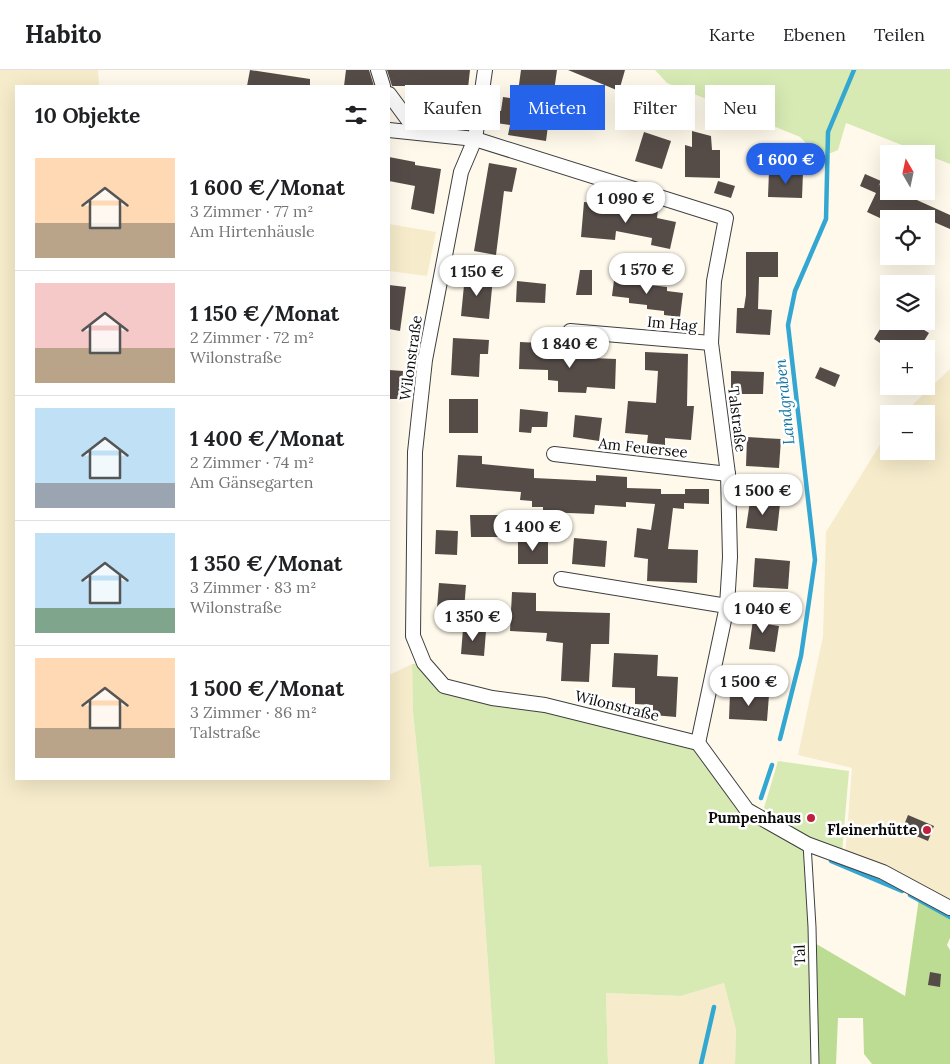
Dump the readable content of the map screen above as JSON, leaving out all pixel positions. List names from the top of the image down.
{
  "streets": {
    "street": [
      "Im Hag",
      "Wilonstraße",
      "Talstraße",
      "Am Feuersee"
    ],
    "lane": ["Tal"]
  },
  "crossings": [
    ["Im Hag", "Talstraße"],
    ["Wilonstraße", "Talstraße"],
    ["Talstraße", "Am Feuersee"]
  ],
  "water": ["Landgraben"],
  "places": ["Pumpenhaus", "Fleinerhütte"],
  "north": "top",
  "page": {
    "header": "Habito",
    "nav": ["Karte", "Ebenen", "Teilen"],
    "chip": [
      "Kaufen",
      "Mieten",
      "Filter",
      "Neu"
    ],
    "heading": "10 Objekte",
    "price": [
      "1 600 €",
      "1 090 €",
      "1 570 €",
      "1 150 €",
      "1 840 €",
      "1 500 €",
      "1 400 €",
      "1 040 €",
      "1 350 €",
      "1 500 €"
    ],
    "map_buttons": ["+", "−"],
    "list": [
      {
        "name": "1 600 €/Monat",
        "note": "3 Zimmer · 77 m² · Am Hirtenhäusle"
      },
      {
        "name": "1 150 €/Monat",
        "note": "2 Zimmer · 72 m² · Wilonstraße"
      },
      {
        "name": "1 400 €/Monat",
        "note": "2 Zimmer · 74 m² · Am Gänsegarten"
      },
      {
        "name": "1 350 €/Monat",
        "note": "3 Zimmer · 83 m² · Wilonstraße"
      },
      {
        "name": "1 500 €/Monat",
        "note": "3 Zimmer · 86 m² · Talstraße"
      }
    ]
  }
}
